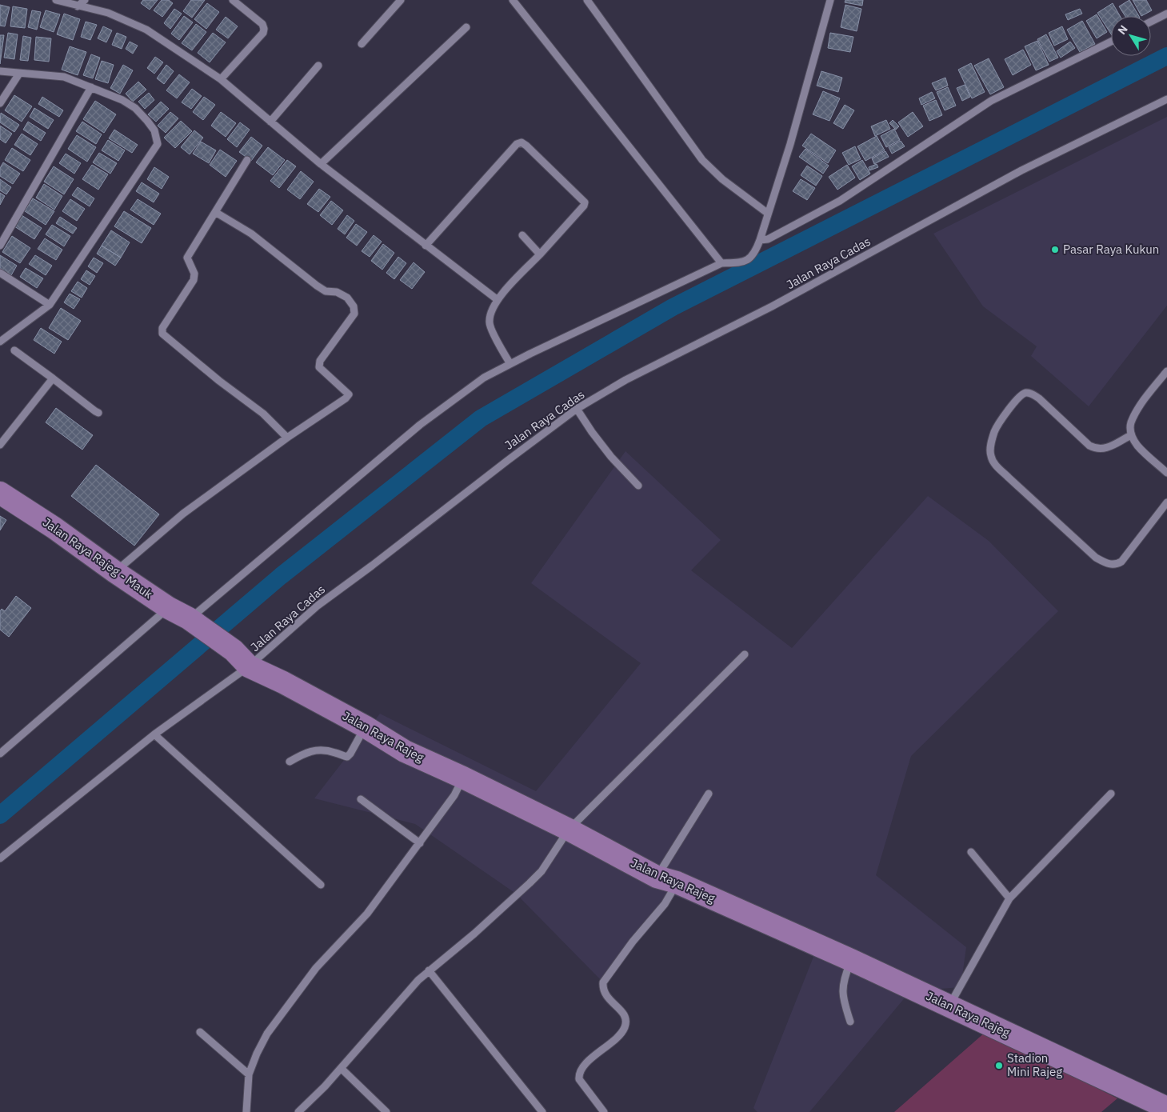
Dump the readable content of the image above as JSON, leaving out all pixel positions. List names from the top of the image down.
{
  "streets": {
    "main road": ["Jalan Raya Rajeg - Mauk", "Jalan Raya Rajeg"],
    "street": ["Jalan Raya Cadas"]
  },
  "crossings": [
    ["Jalan Raya Cadas", "Jalan Raya Rajeg"],
    ["Jalan Raya Rajeg - Mauk", "Jalan Raya Rajeg"]
  ],
  "places": ["Pasar Raya Kukun", "Stadion Mini Rajeg"],
  "north": "top left"
}
